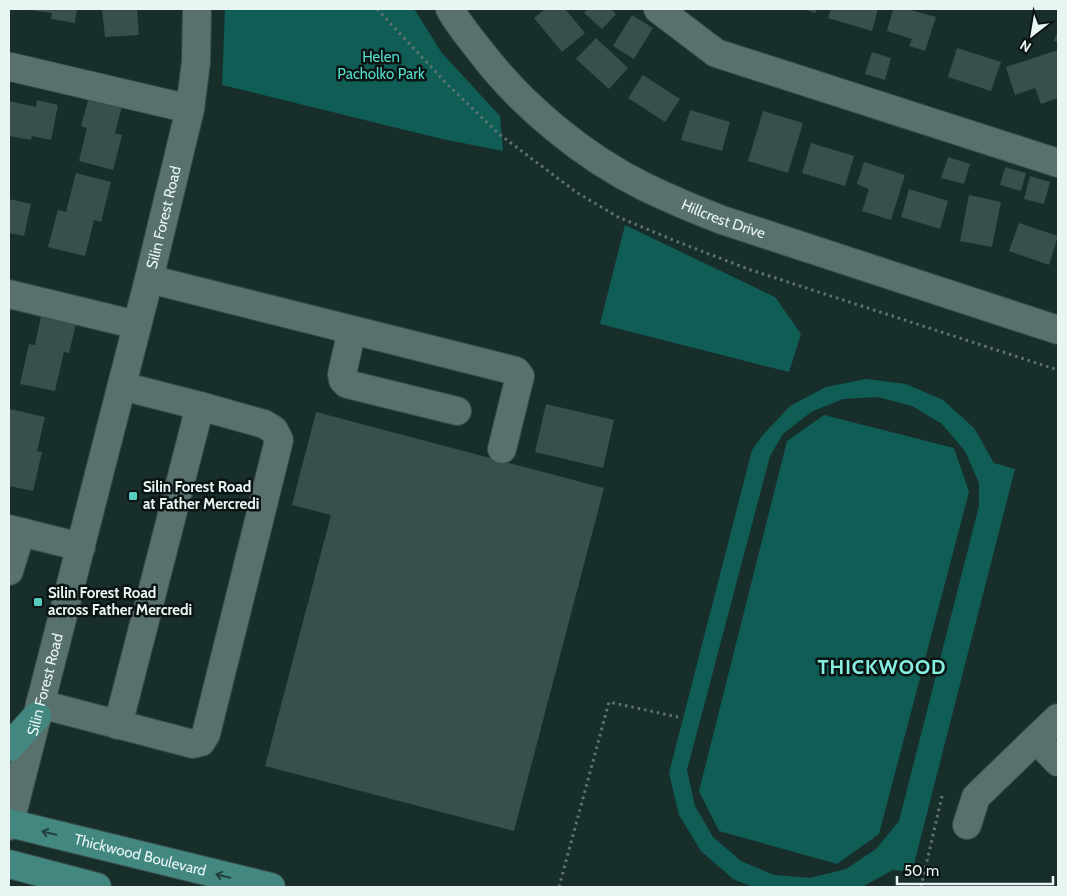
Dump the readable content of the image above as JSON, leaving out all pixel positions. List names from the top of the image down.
{
  "streets": {
    "main road": ["Thickwood Boulevard"],
    "street": ["Silin Forest Road", "Hillcrest Drive"]
  },
  "crossings": [
    ["Silin Forest Road", "Thickwood Boulevard"]
  ],
  "districts": ["THICKWOOD"],
  "parks": ["Helen Pacholko Park"],
  "places": {
    "transit": ["Silin Forest Road at Father Mercredi", "Silin Forest Road across Father Mercredi"]
  },
  "scale_bar": "50 m",
  "north": "bottom left"
}
